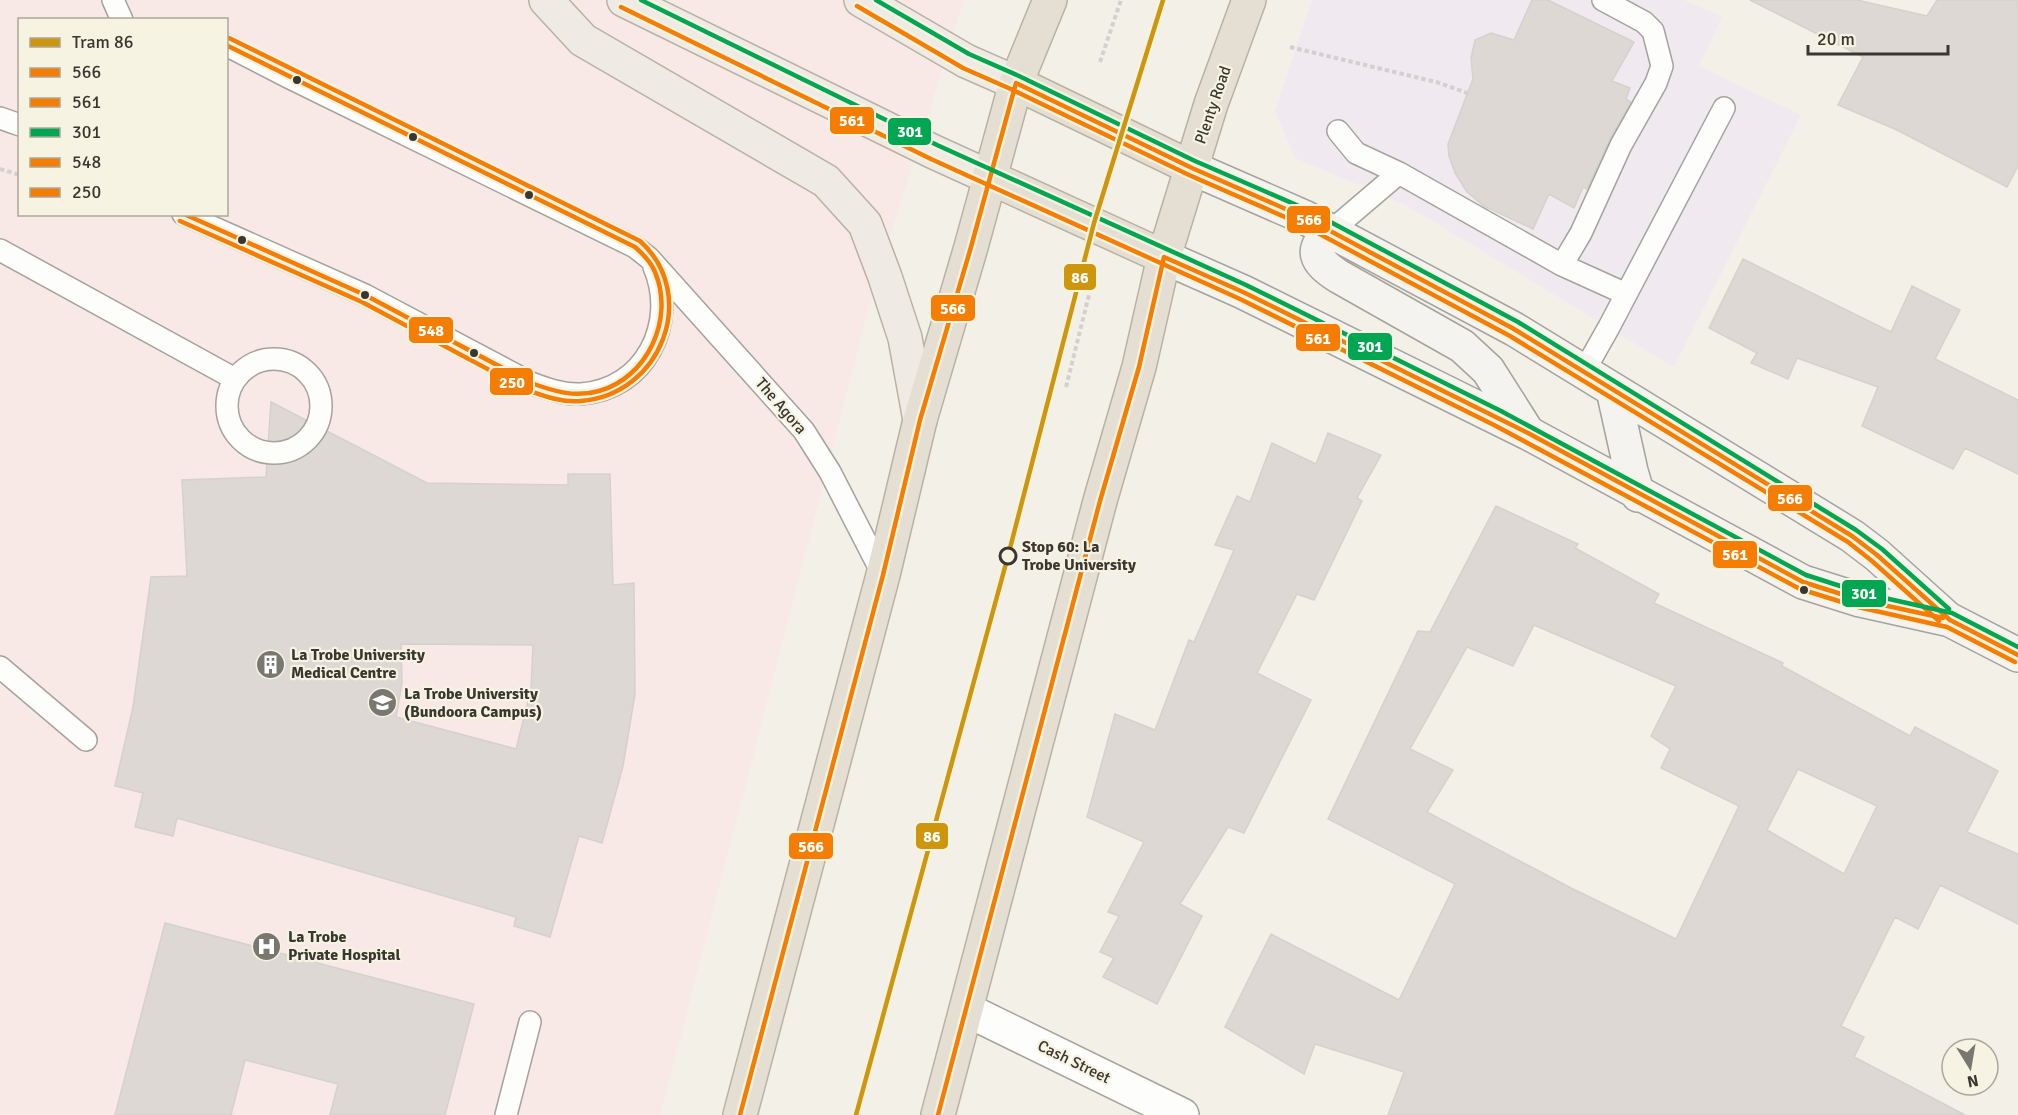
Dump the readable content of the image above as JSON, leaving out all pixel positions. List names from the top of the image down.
{
  "streets": {
    "highway": ["Plenty Road"],
    "street": ["Cash Street"],
    "lane": ["The Agora"]
  },
  "crossings": [
    ["Plenty Road", "Cash Street"]
  ],
  "places": {
    "other": ["Stop 60: La Trobe University"],
    "building": ["La Trobe University Medical Centre"],
    "school or university": ["La Trobe University (Bundoora Campus)"],
    "hospital": ["La Trobe Private Hospital"]
  },
  "lines": [
    "tram line 86",
    "transit line 301",
    "transit line 561",
    "transit line 250",
    "transit line 548",
    "transit line 566"
  ],
  "legend": [
    "Tram 86",
    "566",
    "561",
    "301",
    "548",
    "250"
  ],
  "scale_bar": "20 m",
  "north": "bottom"
}
